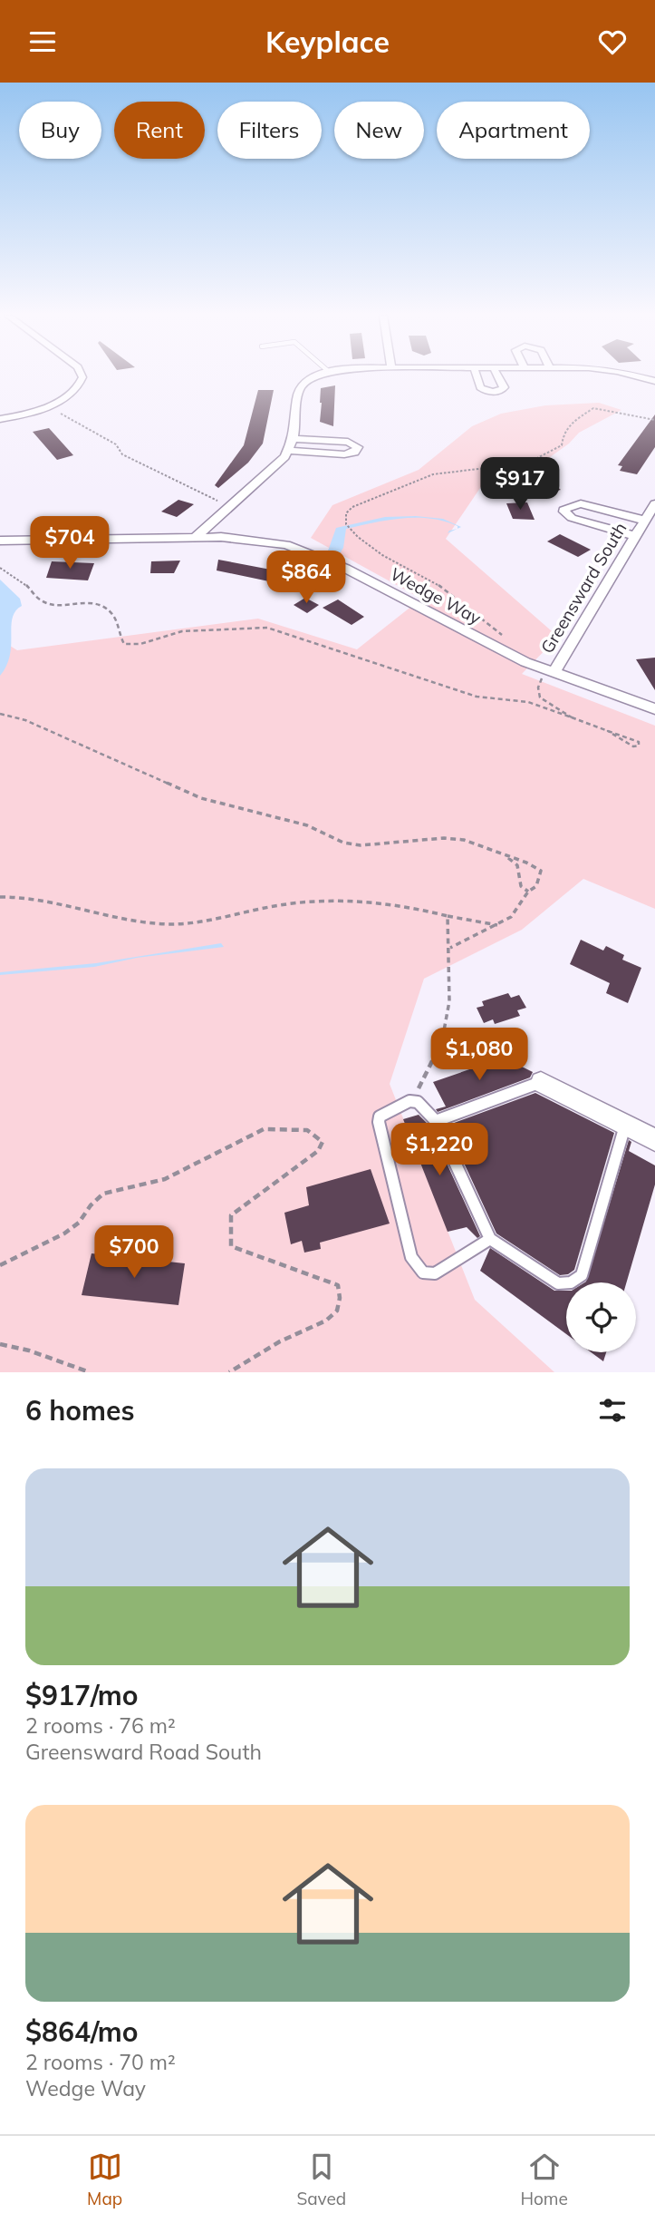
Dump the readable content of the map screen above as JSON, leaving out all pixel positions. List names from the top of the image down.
{
  "streets": {
    "street": ["Greensward South", "Wedge Way"]
  },
  "crossings": [
    ["Greensward South", "Wedge Way"]
  ],
  "page": {
    "header": "Keyplace",
    "chip": [
      "Buy",
      "Rent",
      "Filters",
      "New",
      "Apartment"
    ],
    "price": [
      "$917",
      "$704",
      "$864",
      "$1,080",
      "$1,220",
      "$700"
    ],
    "heading": "6 homes",
    "list": [
      {
        "name": "$917/mo",
        "note": "2 rooms · 76 m² · Greensward Road South"
      },
      {
        "name": "$864/mo",
        "note": "2 rooms · 70 m² · Wedge Way"
      }
    ],
    "tabs": ["Map", "Saved", "Home"]
  }
}
